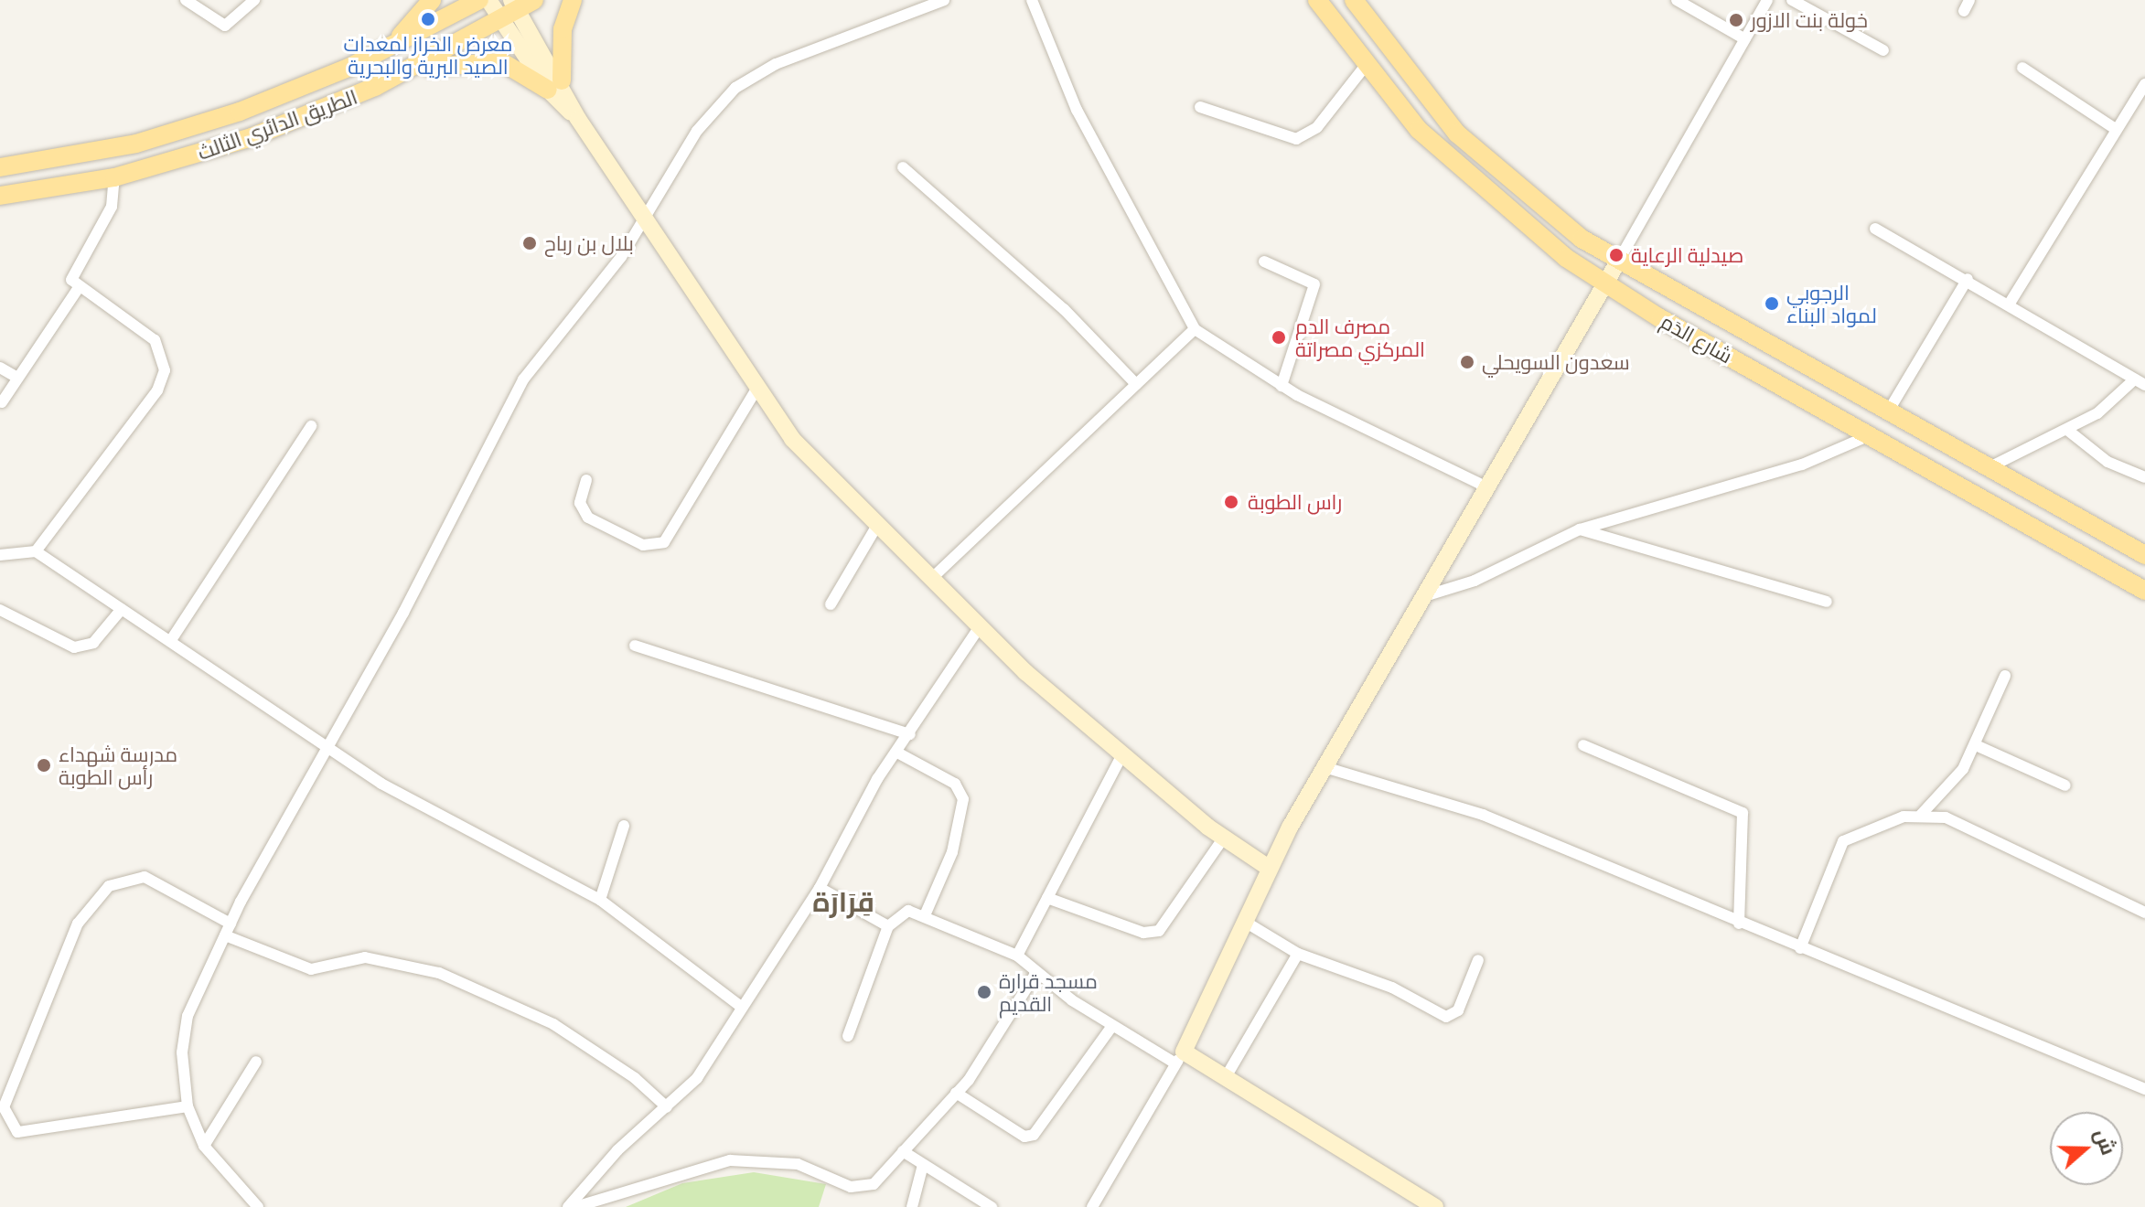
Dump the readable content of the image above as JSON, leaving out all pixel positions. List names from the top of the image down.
{
  "streets": {
    "main road": ["الطريق الدائري الثالث", "شارع الدَم"]
  },
  "districts": ["قِرَارَة"],
  "places": [
    "معرض الخراز لمعدات الصيد البرية والبحرية",
    "خولة بنت الازور",
    "بلال بن رباح",
    "صيدلية الرعاية",
    "الرجوبي لمواد البناء",
    "مصرف الدم المركزي مصراتة",
    "سعدون السويحلي",
    "راس الطوبة",
    "مدرسة شهداء رأس الطوبة",
    "مسجد قرارة القديم"
  ],
  "north": "right"
}
